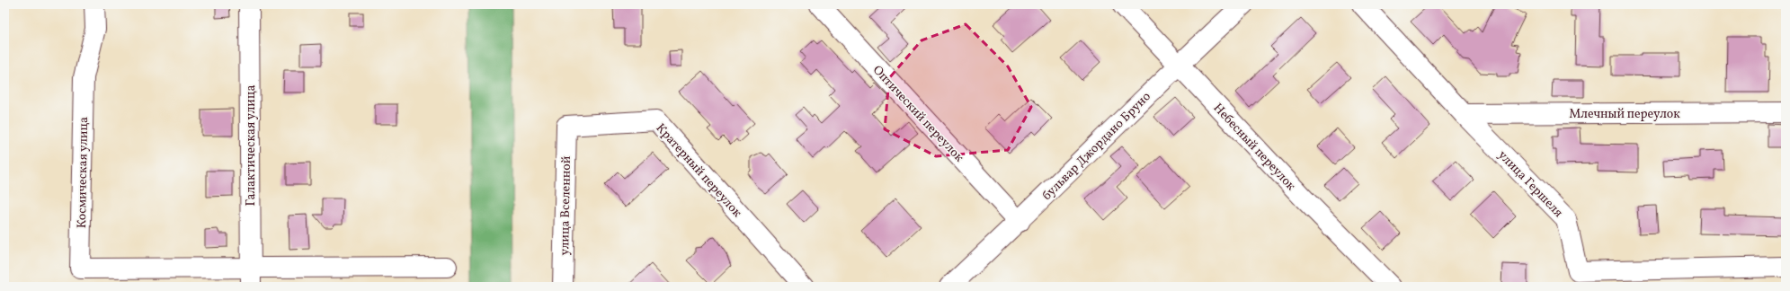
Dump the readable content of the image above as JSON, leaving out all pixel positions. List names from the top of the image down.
{
  "streets": {
    "street": [
      "Оптический переулок",
      "Млечный переулок",
      "Галактическая улица",
      "бульвар Джордано Бруно",
      "Небесный переулок",
      "Кратерный переулок",
      "Космическая улица",
      "улица Гершеля",
      "улица Вселенной"
    ]
  },
  "crossings": [
    ["Оптический переулок", "бульвар Джордано Бруно"],
    ["Млечный переулок", "улица Гершеля"],
    ["Галактическая улица", "Космическая улица"],
    ["бульвар Джордано Бруно", "Небесный переулок"],
    ["Кратерный переулок", "улица Вселенной"]
  ]
}
